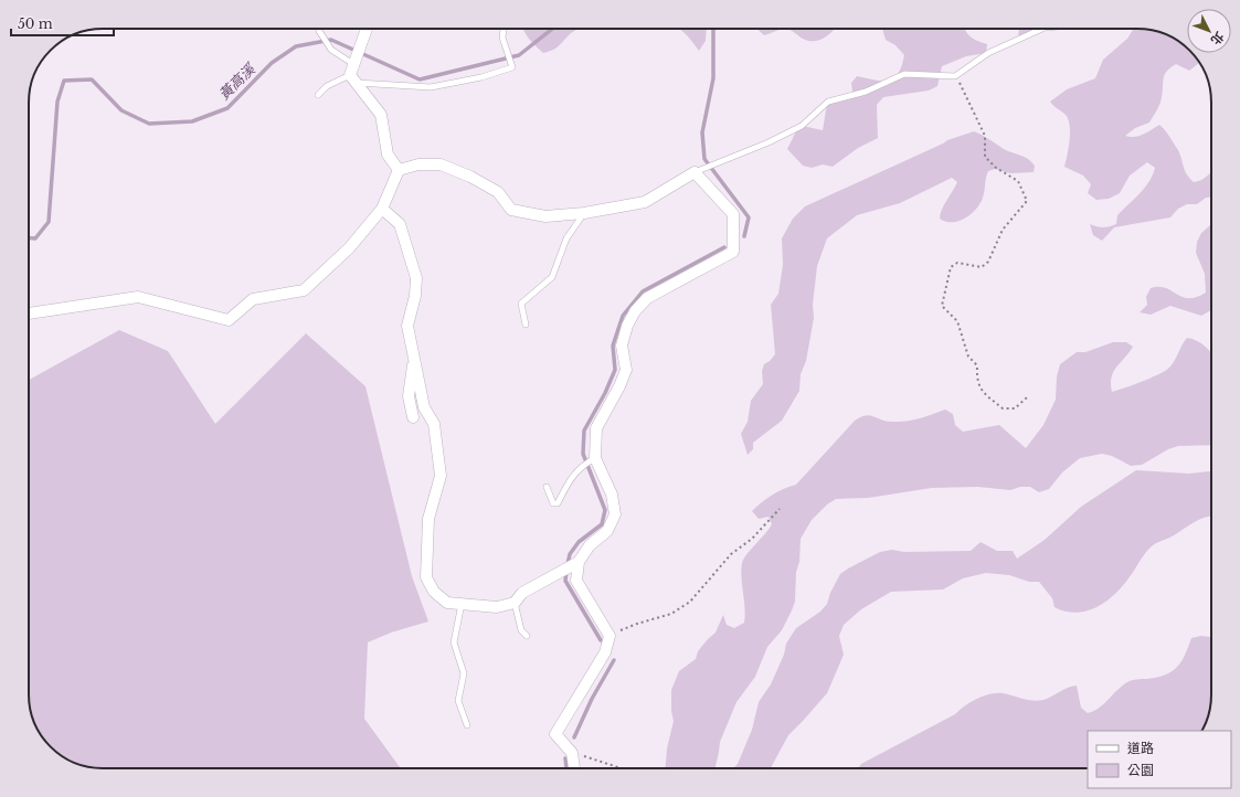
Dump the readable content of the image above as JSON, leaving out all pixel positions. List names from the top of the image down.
{
  "water": ["黃高溪"],
  "legend": ["道路", "公園"],
  "scale_bar": "50 m",
  "north": "bottom right"
}
